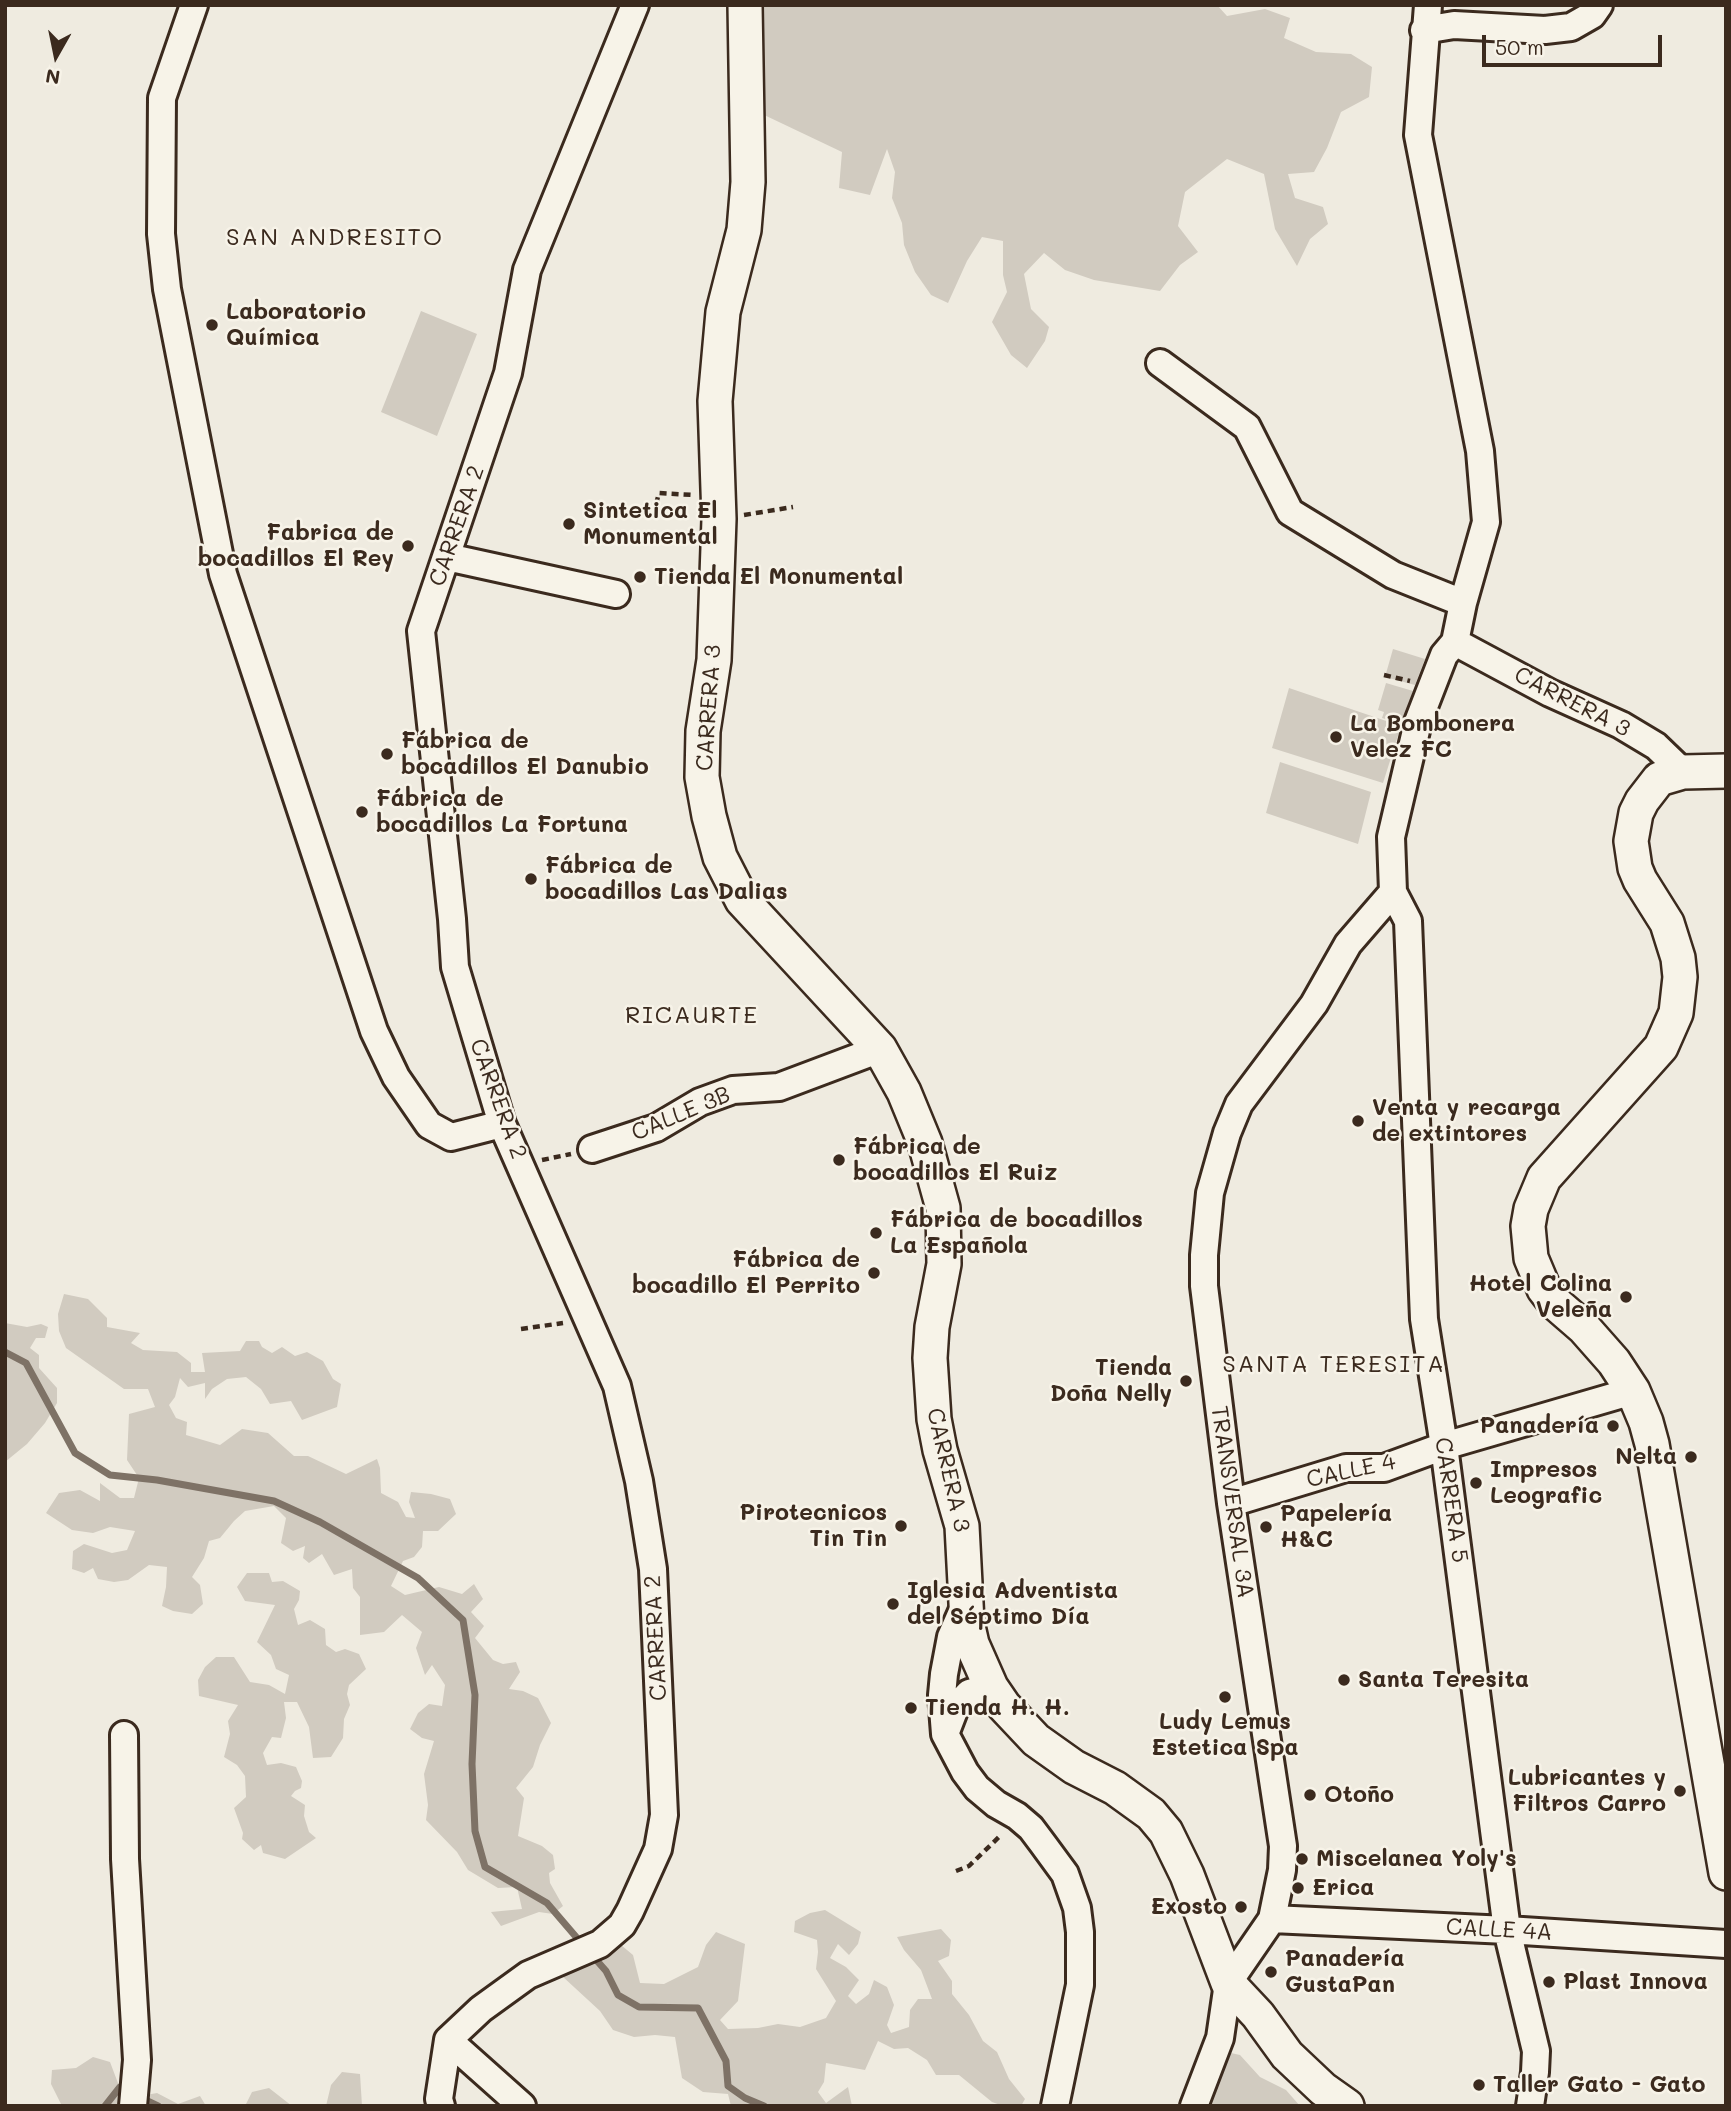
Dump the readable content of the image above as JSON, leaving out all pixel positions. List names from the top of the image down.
{
  "streets": {
    "main road": ["CARRERA 3"],
    "street": [
      "CARRERA 2",
      "CALLE 3B",
      "CALLE 4",
      "CARRERA 5",
      "TRANSVERSAL 3A",
      "CALLE 4A"
    ]
  },
  "crossings": [
    ["CARRERA 3", "CALLE 3B"],
    ["CALLE 4", "CARRERA 5"],
    ["CALLE 4", "TRANSVERSAL 3A"],
    ["CARRERA 5", "TRANSVERSAL 3A"],
    ["CARRERA 5", "CALLE 4A"],
    ["TRANSVERSAL 3A", "CALLE 4A"]
  ],
  "districts": ["SAN ANDRESITO", "RICAURTE", "SANTA TERESITA"],
  "places": [
    "Laboratorio Química",
    "Sintetica El Monumental",
    "Fabrica de bocadillos El Rey",
    "Tienda El Monumental",
    "La Bombonera Velez FC",
    "Fábrica de bocadillos El Danubio",
    "Fábrica de bocadillos La Fortuna",
    "Fábrica de bocadillos Las Dalias",
    "Venta y recarga de extintores",
    "Fábrica de bocadillos El Ruiz",
    "Fábrica de bocadillos La Española",
    "Fábrica de bocadillo El Perrito",
    "Hotel Colina Veleña",
    "Tienda Doña Nelly",
    "Panadería",
    "Nelta",
    "Impresos Leografic",
    "Pirotecnicos Tin Tin",
    "Papelería H&C",
    "Iglesia Adventista del Séptimo Día",
    "Santa Teresita",
    "Ludy Lemus Estetica Spa",
    "Tienda H. H.",
    "Lubricantes y Filtros Carro",
    "Otoño",
    "Miscelanea Yoly's",
    "Erica",
    "Exosto",
    "Panadería GustaPan",
    "Plast Innova",
    "Taller Gato - Gato"
  ],
  "scale_bar": "50 m",
  "north": "bottom"
}
